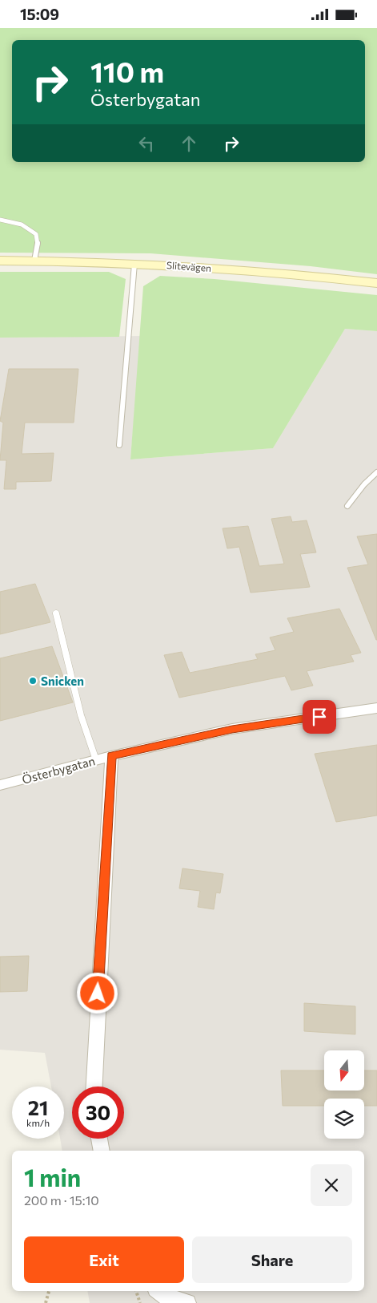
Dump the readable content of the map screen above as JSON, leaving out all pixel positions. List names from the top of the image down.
{
  "streets": {
    "main road": ["Slitevägen"],
    "street": ["Österbygatan"]
  },
  "places": ["Snicken"],
  "north": "bottom",
  "page": {
    "status": "15:09",
    "turn": ["110 m", "Österbygatan"],
    "speed": "21 km/h",
    "limit": "30",
    "heading": ["1 min", "200 m · 15:10"],
    "buttons": ["Exit", "Share"]
  }
}
